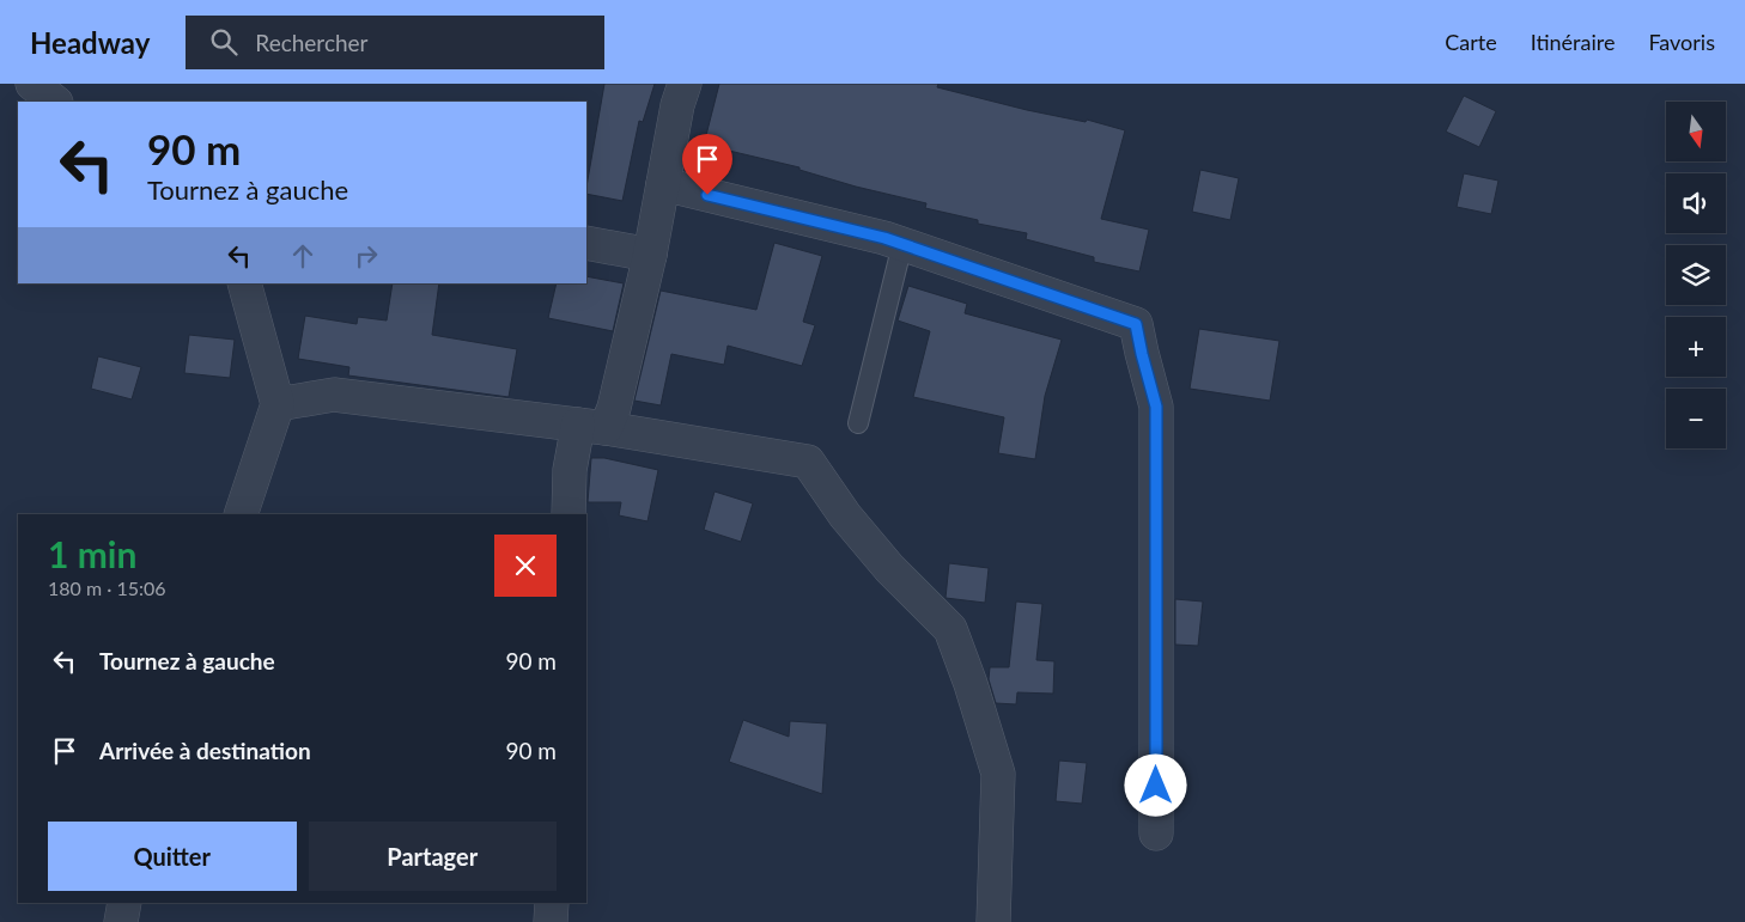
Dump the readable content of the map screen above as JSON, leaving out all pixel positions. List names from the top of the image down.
{
  "north": "bottom",
  "page": {
    "header": "Headway",
    "search": "Rechercher",
    "nav": ["Carte", "Itinéraire", "Favoris"],
    "map_buttons": ["+", "−"],
    "turn": ["90 m", "Tournez à gauche"],
    "heading": ["1 min", "180 m · 15:06"],
    "list": [
      {
        "name": "Tournez à gauche",
        "value": "90 m"
      },
      {
        "name": "Arrivée à destination",
        "value": "90 m"
      }
    ],
    "buttons": ["Quitter", "Partager"]
  }
}
